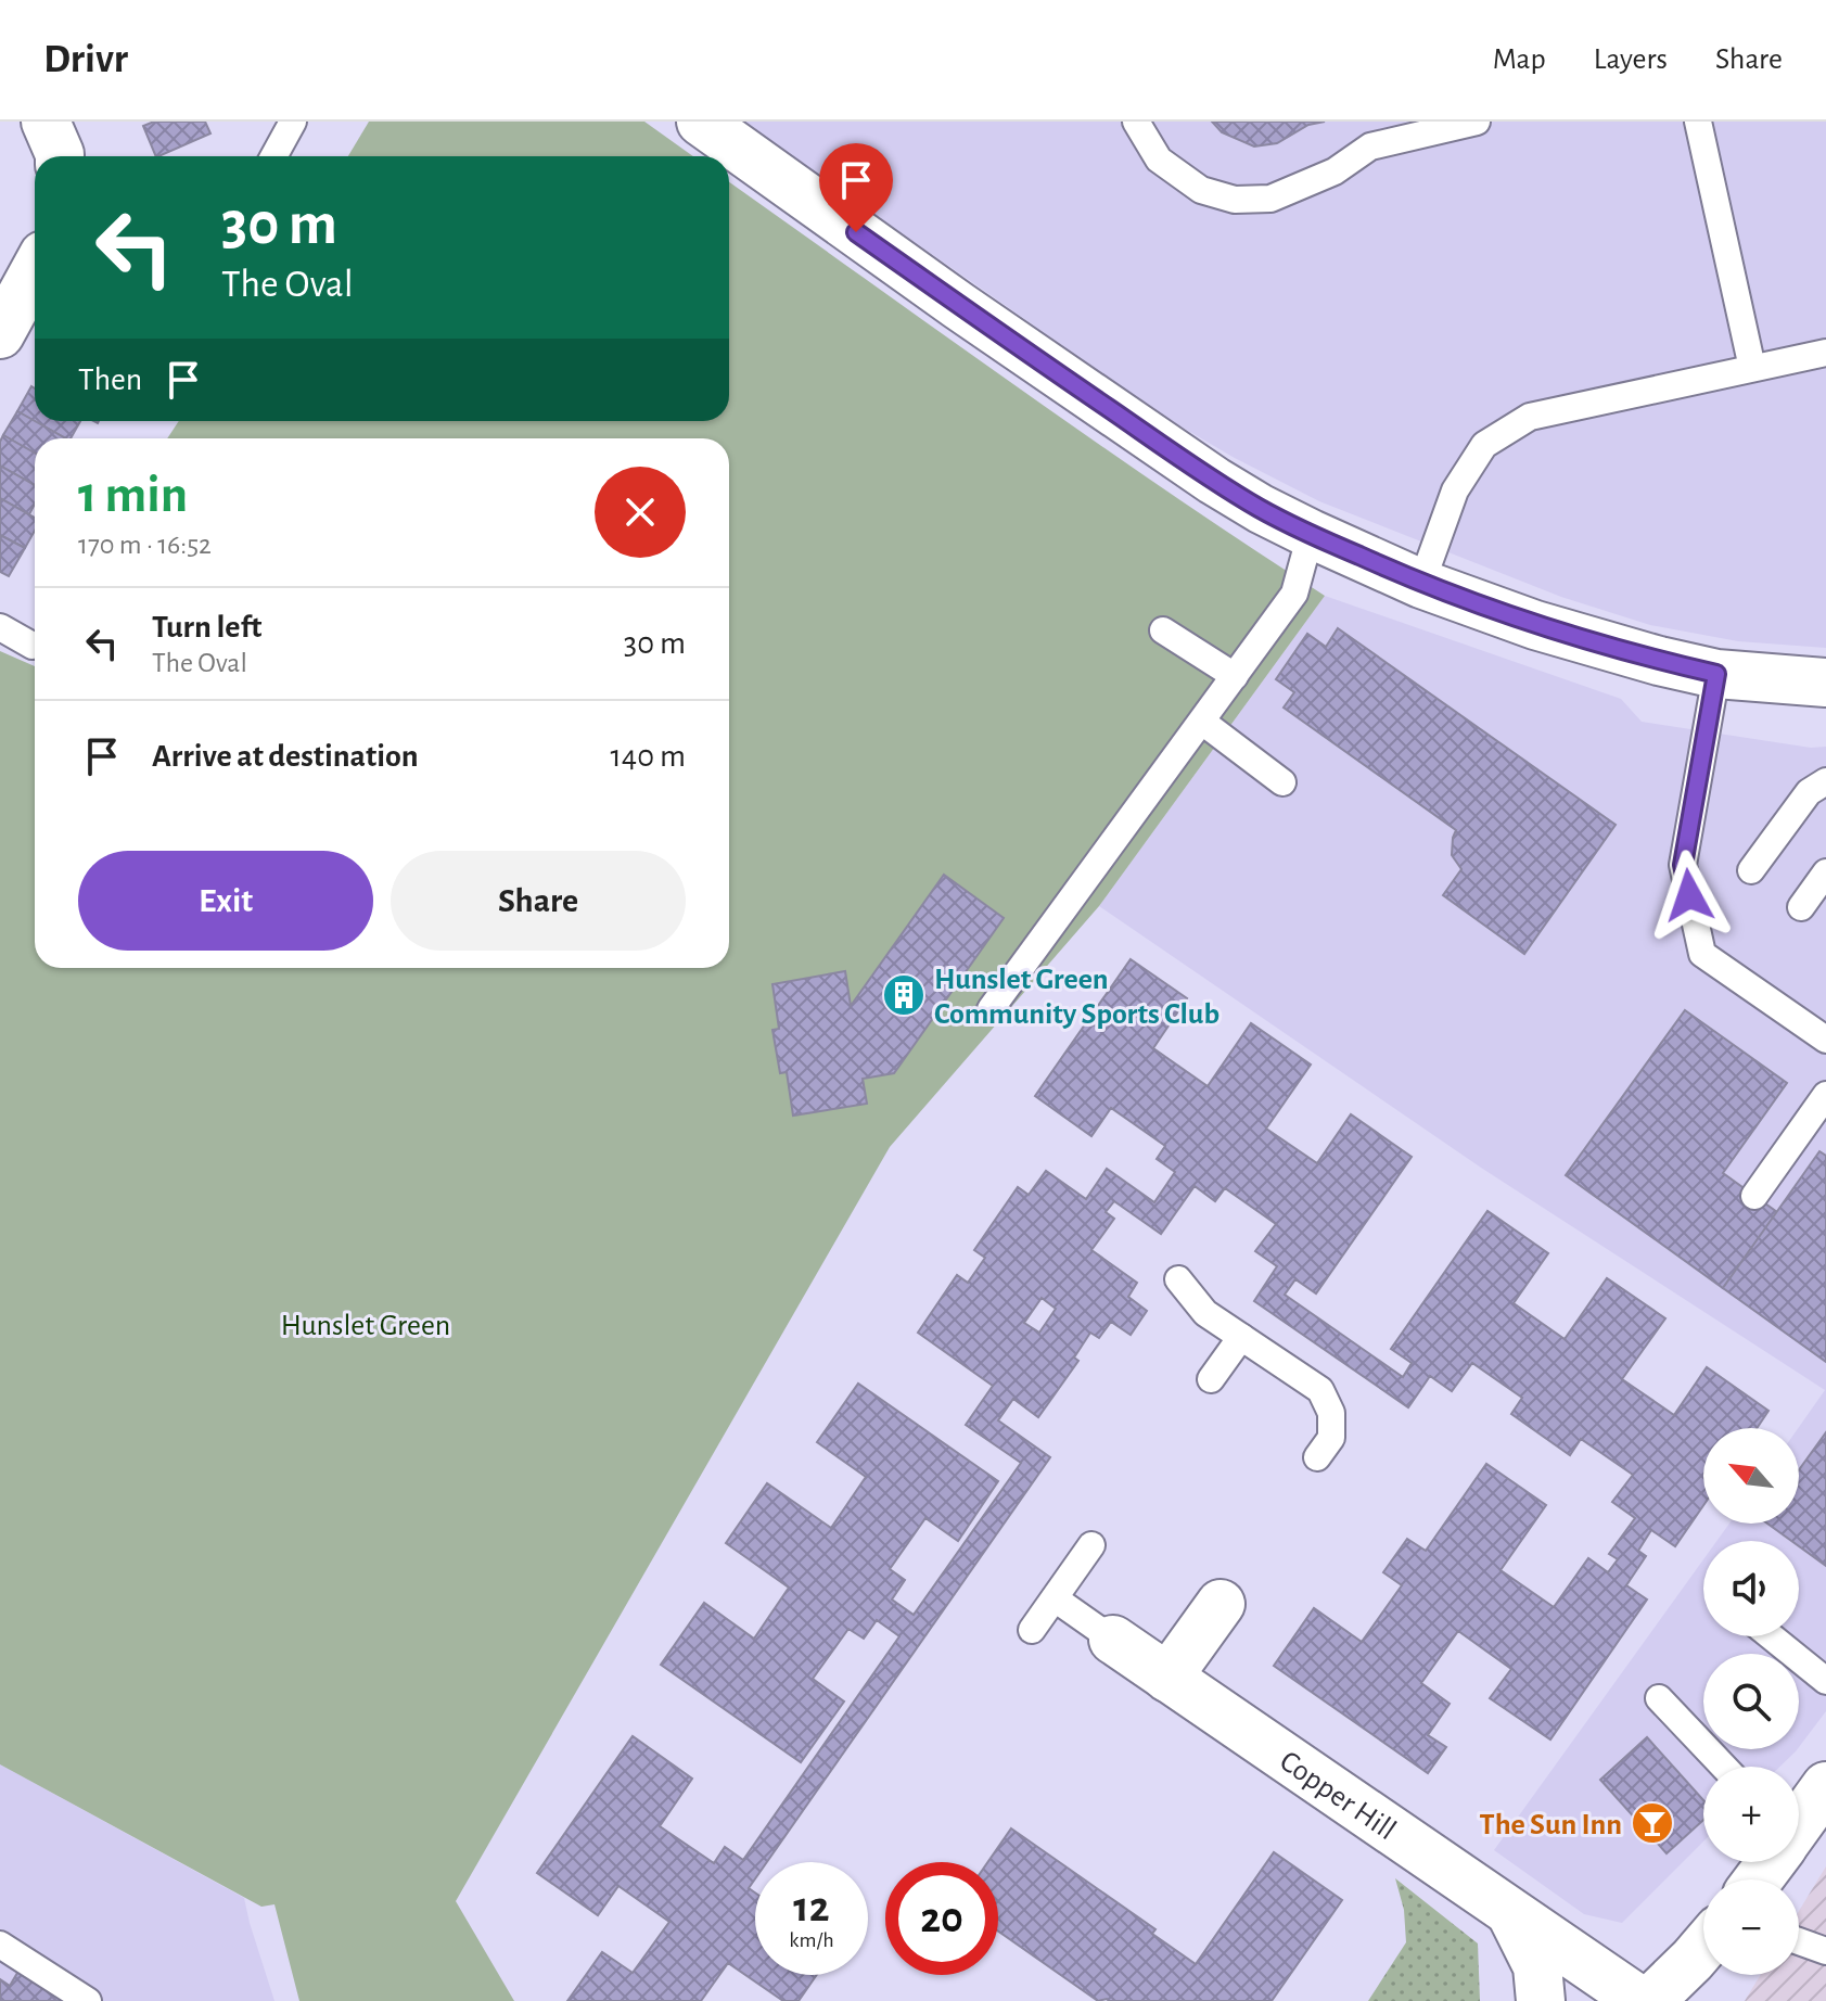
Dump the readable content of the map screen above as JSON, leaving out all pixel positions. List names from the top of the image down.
{
  "streets": {
    "street": ["Copper Hill"]
  },
  "parks": ["Hunslet Green"],
  "places": {
    "building": ["Hunslet Green Community Sports Club"],
    "bar": ["The Sun Inn"]
  },
  "north": "top left",
  "page": {
    "header": "Drivr",
    "nav": ["Map", "Layers", "Share"],
    "turn": ["30 m", "The Oval"],
    "then": "Then",
    "heading": ["1 min", "170 m · 16:52"],
    "list": [
      {
        "name": "Turn left",
        "note": "The Oval",
        "value": "30 m"
      },
      {
        "name": "Arrive at destination",
        "value": "140 m"
      }
    ],
    "buttons": ["Exit", "Share"],
    "map_buttons": ["+", "−"],
    "speed": "12 km/h",
    "limit": "20"
  }
}
